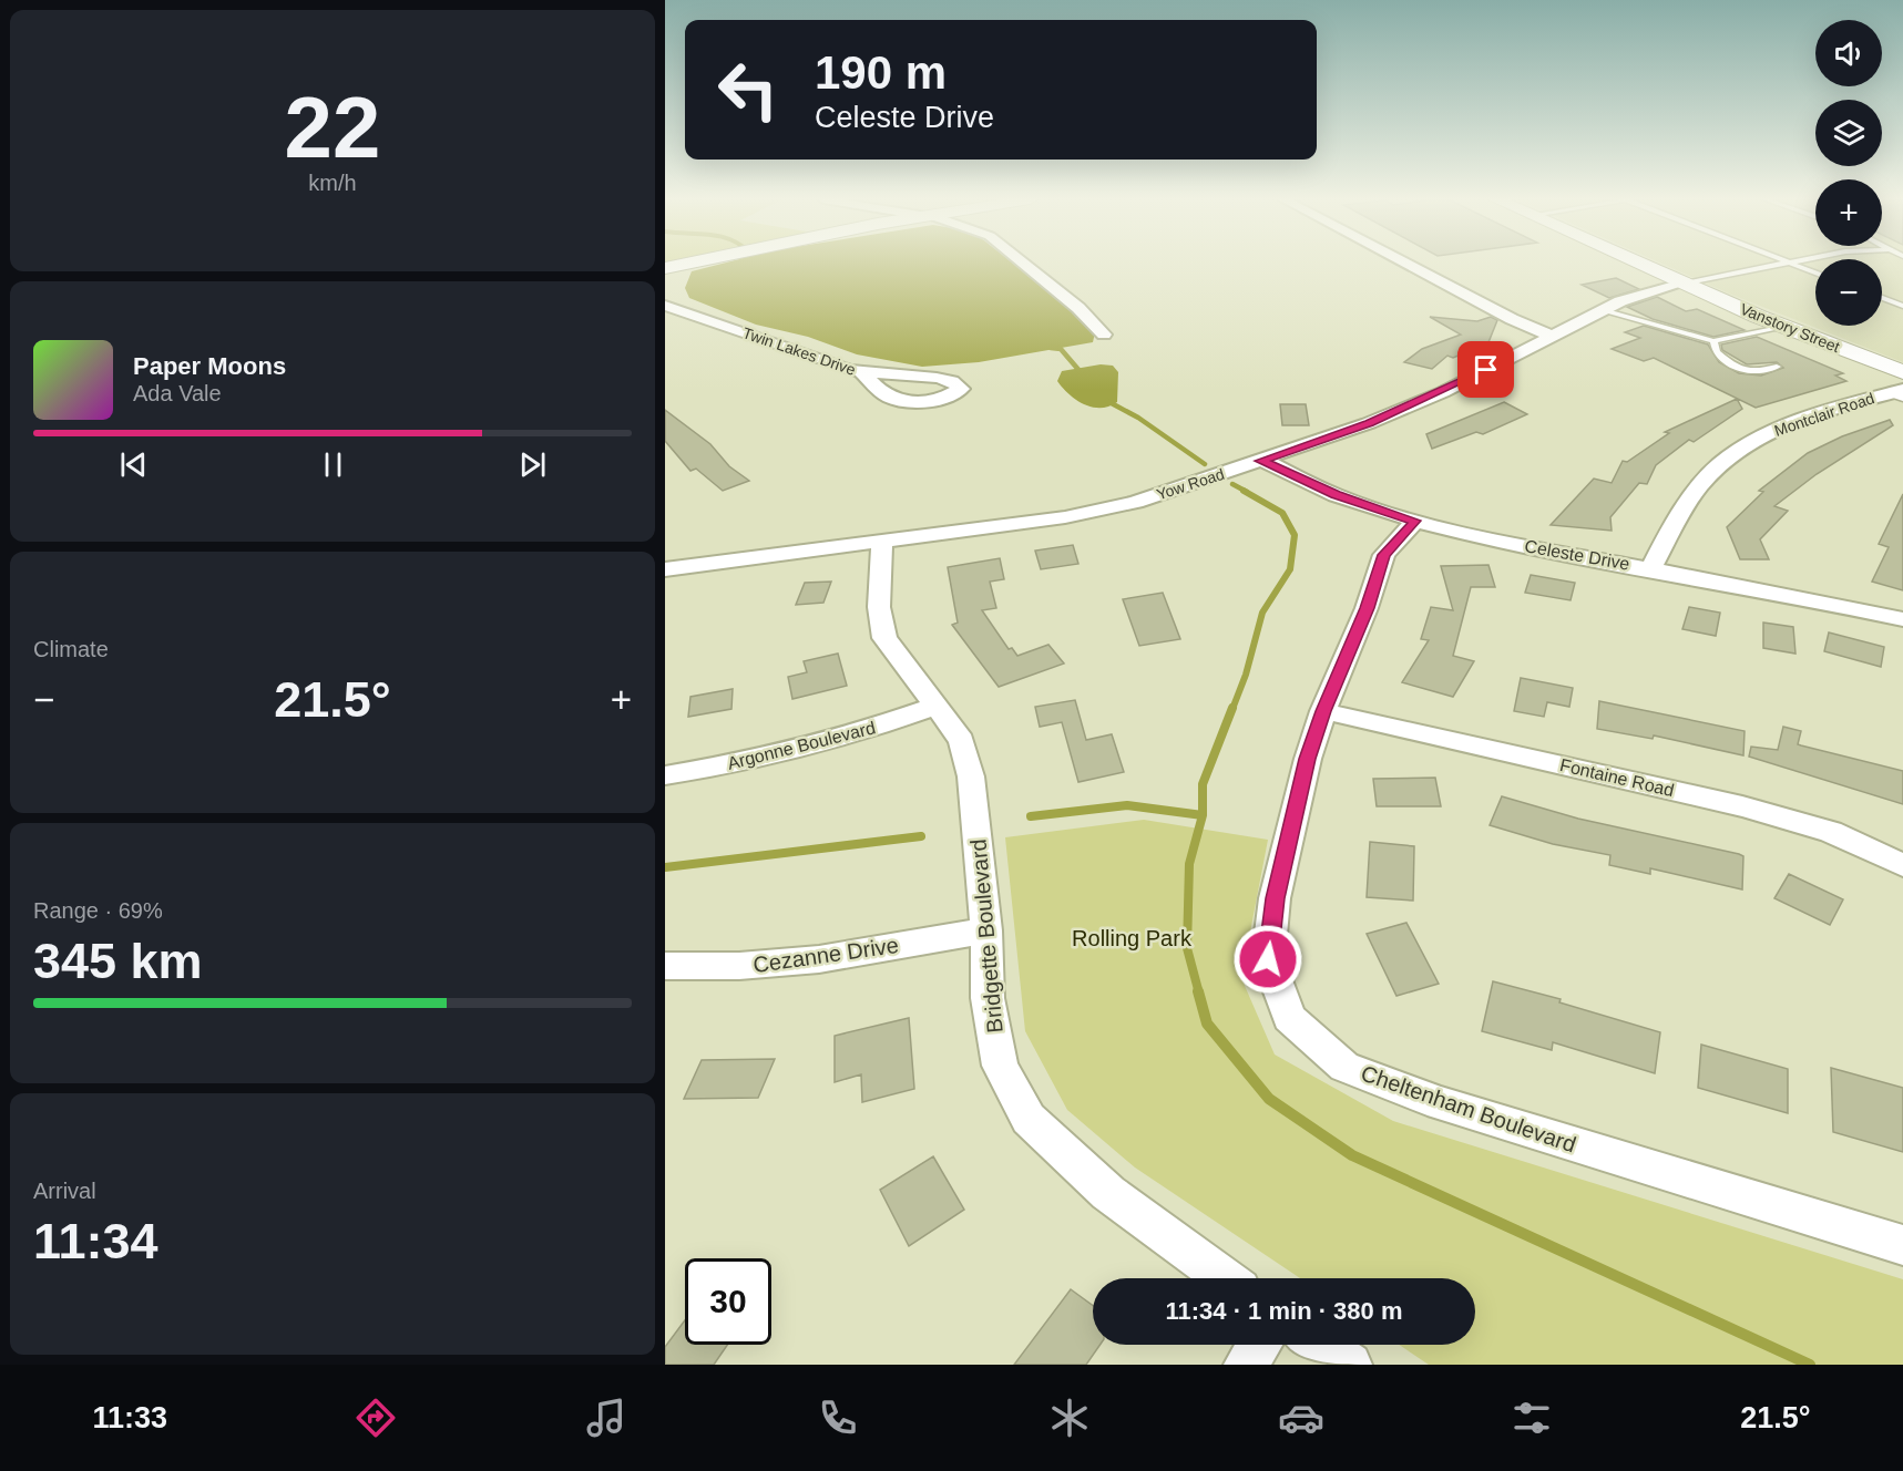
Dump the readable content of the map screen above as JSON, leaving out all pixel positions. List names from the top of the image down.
{
  "streets": {
    "street": [
      "Vanstory Street",
      "Twin Lakes Drive",
      "Montclair Road",
      "Yow Road",
      "Celeste Drive",
      "Argonne Boulevard",
      "Fontaine Road",
      "Bridgette Boulevard",
      "Cezanne Drive",
      "Cheltenham Boulevard"
    ]
  },
  "crossings": [
    ["Vanstory Street", "Yow Road"],
    ["Montclair Road", "Celeste Drive"],
    ["Yow Road", "Celeste Drive"],
    ["Yow Road", "Bridgette Boulevard"],
    ["Celeste Drive", "Cheltenham Boulevard"],
    ["Argonne Boulevard", "Bridgette Boulevard"],
    ["Fontaine Road", "Cheltenham Boulevard"],
    ["Bridgette Boulevard", "Cezanne Drive"]
  ],
  "parks": ["Rolling Park"],
  "page": {
    "tile": [
      ["22", "km/h"],
      "Climate",
      ["Range · 69%", "345 km"],
      ["Arrival", "11:34"]
    ],
    "map_buttons": ["+", "−"],
    "turn": ["190 m", "Celeste Drive"],
    "song": ["Paper Moons", "Ada Vale"],
    "heat": ["−", "21.5°", "+"],
    "limit": "30",
    "trip": "11:34 · 1 min · 380 m",
    "tabs": ["11:33", "21.5°"]
  }
}
